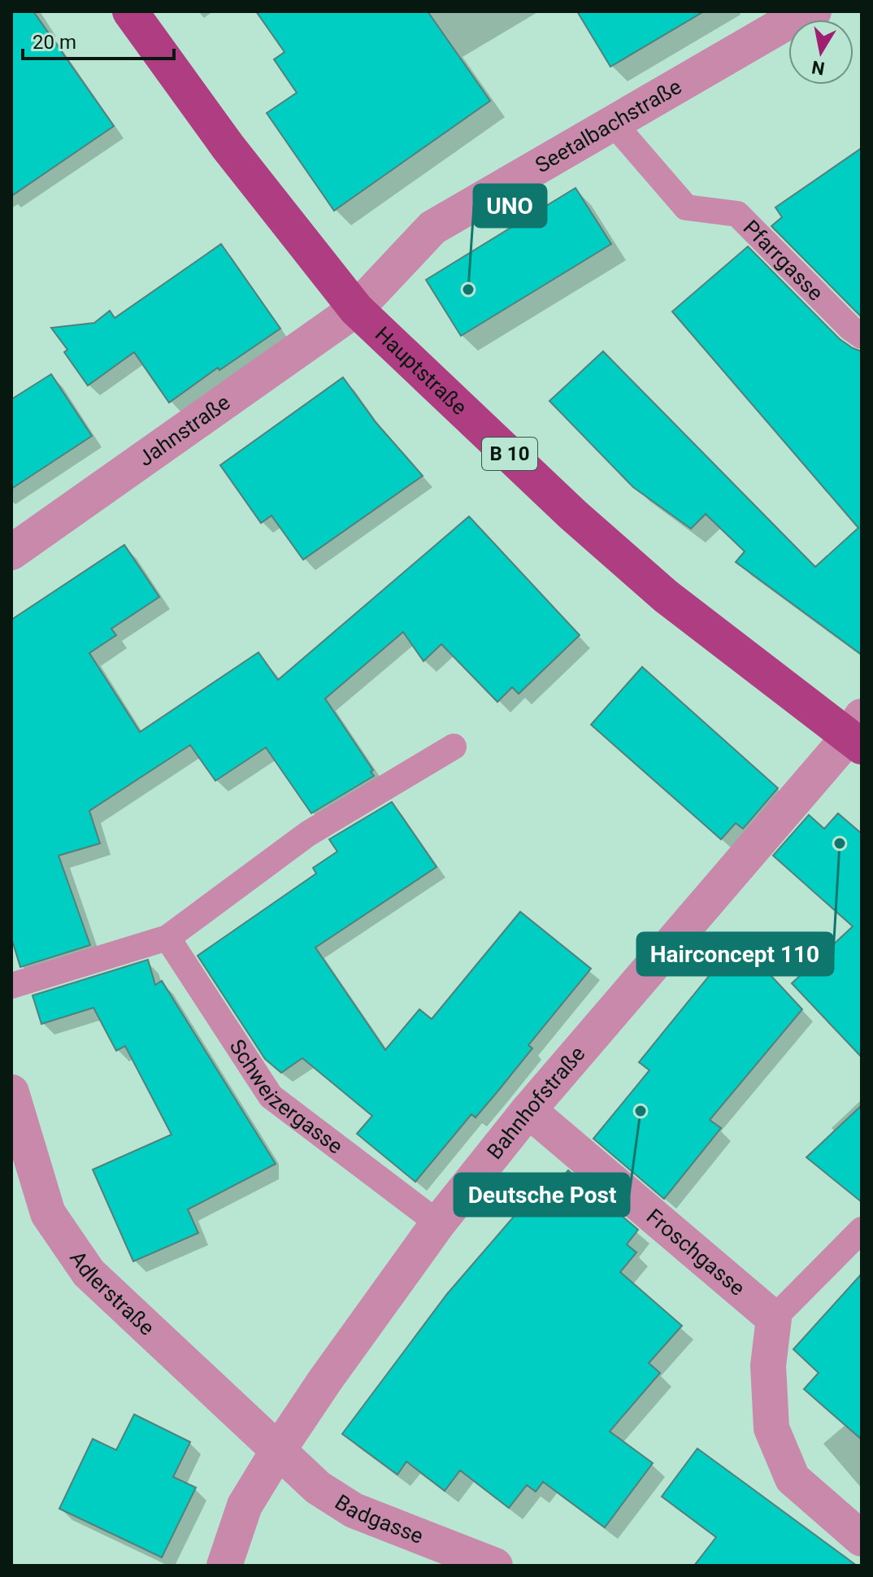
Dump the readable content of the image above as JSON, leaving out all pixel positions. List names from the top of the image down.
{
  "streets": {
    "main road": ["Hauptstraße", "B 10"],
    "street": [
      "Seetalbachstraße",
      "Jahnstraße",
      "Bahnhofstraße",
      "Froschgasse",
      "Adlerstraße",
      "Badgasse"
    ],
    "lane": ["Pfarrgasse", "Schweizergasse"]
  },
  "crossings": [
    ["Seetalbachstraße", "Pfarrgasse"],
    ["Seetalbachstraße", "Hauptstraße"],
    ["Seetalbachstraße", "Jahnstraße"],
    ["Hauptstraße", "Jahnstraße"],
    ["Hauptstraße", "Bahnhofstraße"],
    ["Schweizergasse", "Bahnhofstraße"],
    ["Bahnhofstraße", "Froschgasse"],
    ["Bahnhofstraße", "Adlerstraße"],
    ["Bahnhofstraße", "Badgasse"],
    ["Adlerstraße", "Badgasse"]
  ],
  "places": ["UNO", "Hairconcept 110", "Deutsche Post"],
  "scale_bar": "20 m",
  "north": "bottom"
}
